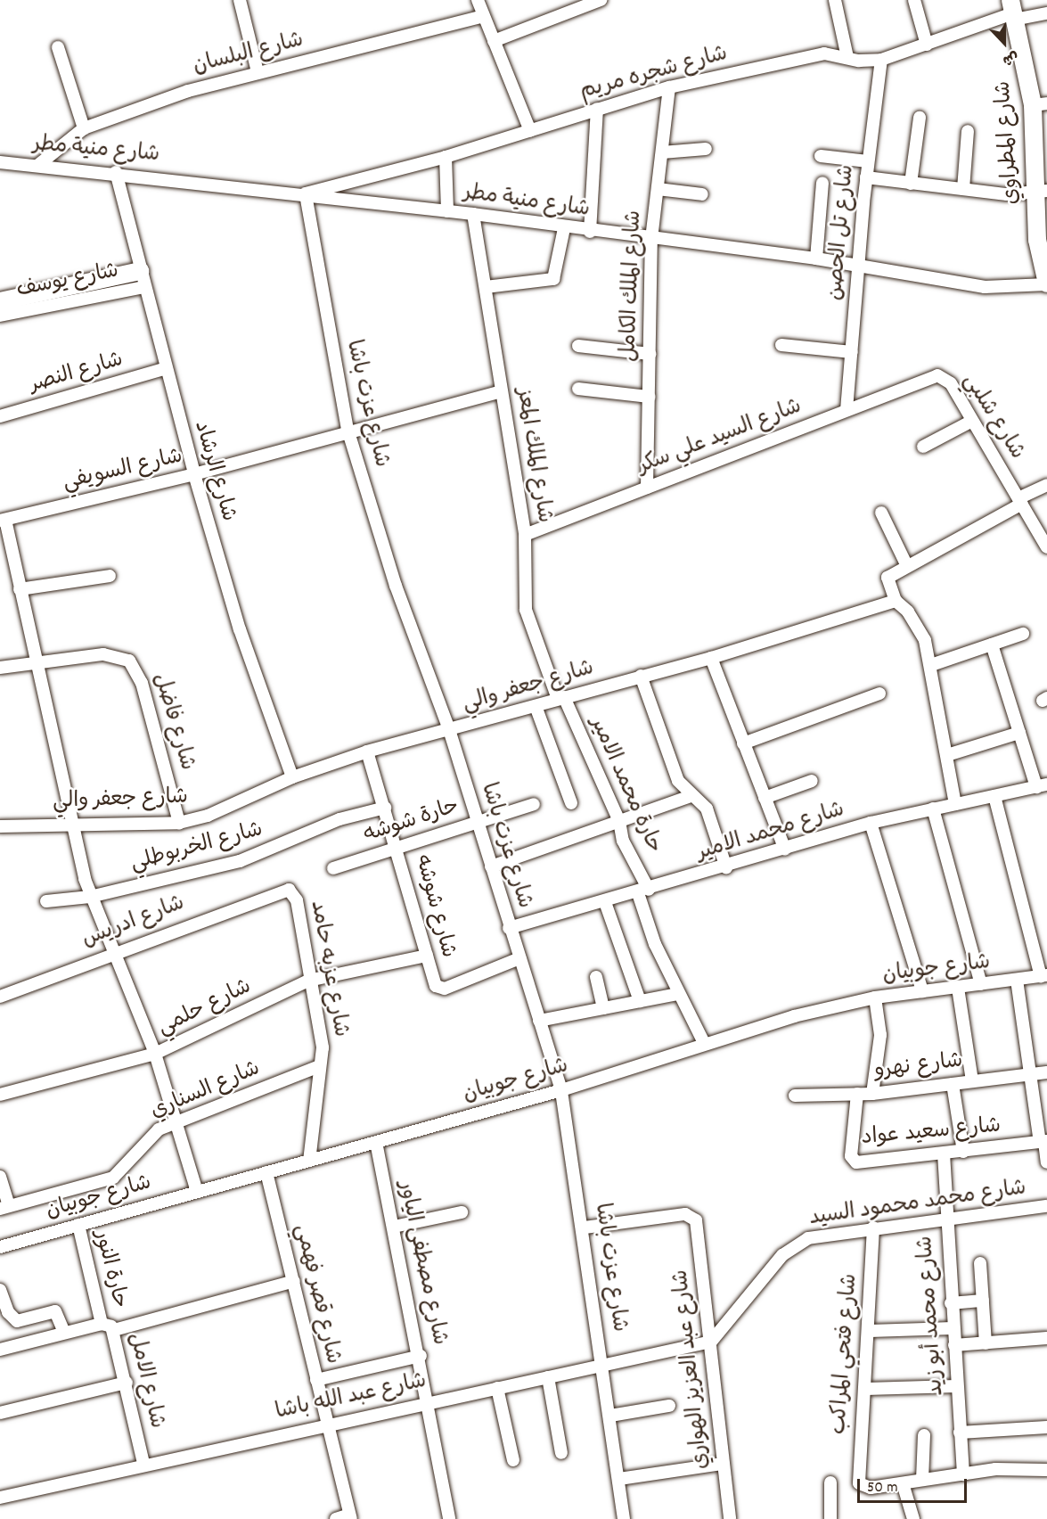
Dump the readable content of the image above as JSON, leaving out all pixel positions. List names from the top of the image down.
{
  "streets": {
    "street": [
      "شارع البلسان",
      "شارع شجره مريم",
      "شارع المطراوي",
      "شارع منية مطر",
      "شارع تل الحصن",
      "شارع يوسف",
      "شارع الملك الكامل",
      "شارع النصر",
      "شارع عزت باشا",
      "شارع شلبي",
      "شارع السيد علي سكر",
      "شارع الملك المعز",
      "شارع السويفي",
      "شارع الرشاد",
      "شارع جعفر والي",
      "شارع فاضل",
      "حارة محمد الامير",
      "حارة شوشه",
      "شارع محمد الامير",
      "شارع الخربوطلي",
      "شارع شوشه",
      "شارع ادريس",
      "شارع عزبه حامد",
      "شارع جوبيان",
      "شارع حلمي",
      "شارع نهرو",
      "شارع السناري",
      "شارع سعيد عواد",
      "شارع محمد محمود السيد",
      "شارع مصطفى الياور",
      "حارة النور",
      "شارع قصر فهمي",
      "شارع محمد أبو زيد",
      "شارع فتحي المراكب",
      "شارع عبد العزيز الهواري",
      "شارع الامل",
      "شارع عبد الله باشا"
    ]
  },
  "crossings": [
    ["شارع البلسان", "شارع منية مطر"],
    ["شارع شجره مريم", "شارع المطراوي"],
    ["شارع شجره مريم", "شارع منية مطر"],
    ["شارع شجره مريم", "شارع تل الحصن"],
    ["شارع شجره مريم", "شارع الملك الكامل"],
    ["شارع شجره مريم", "شارع عزت باشا"],
    ["شارع المطراوي", "شارع منية مطر"],
    ["شارع منية مطر", "شارع تل الحصن"],
    ["شارع منية مطر", "شارع الملك الكامل"],
    ["شارع منية مطر", "شارع عزت باشا"],
    ["شارع منية مطر", "شارع الملك المعز"],
    ["شارع منية مطر", "شارع الرشاد"],
    ["شارع تل الحصن", "شارع السيد علي سكر"],
    ["شارع يوسف", "شارع الرشاد"],
    ["شارع الملك الكامل", "شارع السيد علي سكر"],
    ["شارع النصر", "شارع الرشاد"],
    ["شارع عزت باشا", "شارع السويفي"],
    ["شارع عزت باشا", "شارع جعفر والي"],
    ["شارع عزت باشا", "حارة شوشه"],
    ["شارع عزت باشا", "شارع محمد الامير"],
    ["شارع عزت باشا", "شارع شوشه"],
    ["شارع عزت باشا", "شارع جوبيان"],
    ["شارع عزت باشا", "شارع عبد العزيز الهواري"],
    ["شارع عزت باشا", "شارع عبد الله باشا"],
    ["شارع شلبي", "شارع السيد علي سكر"],
    ["شارع السيد علي سكر", "شارع الملك المعز"],
    ["شارع الملك المعز", "شارع السويفي"],
    ["شارع الملك المعز", "شارع جعفر والي"],
    ["شارع الملك المعز", "حارة محمد الامير"],
    ["شارع السويفي", "شارع الرشاد"],
    ["شارع الرشاد", "شارع جعفر والي"],
    ["شارع جعفر والي", "شارع فاضل"],
    ["شارع جعفر والي", "حارة محمد الامير"],
    ["شارع جعفر والي", "شارع شوشه"],
    ["حارة محمد الامير", "شارع محمد الامير"],
    ["حارة شوشه", "شارع شوشه"],
    ["شارع الخربوطلي", "شارع شوشه"],
    ["شارع شوشه", "شارع حلمي"],
    ["شارع ادريس", "شارع عزبه حامد"],
    ["شارع عزبه حامد", "شارع جوبيان"],
    ["شارع عزبه حامد", "شارع حلمي"],
    ["شارع عزبه حامد", "شارع السناري"],
    ["شارع جوبيان", "شارع مصطفى الياور"],
    ["شارع جوبيان", "حارة النور"],
    ["شارع جوبيان", "شارع قصر فهمي"],
    ["شارع نهرو", "شارع سعيد عواد"],
    ["شارع سعيد عواد", "شارع محمد أبو زيد"],
    ["شارع محمد محمود السيد", "شارع محمد أبو زيد"],
    ["شارع محمد محمود السيد", "شارع فتحي المراكب"],
    ["شارع محمد محمود السيد", "شارع عبد العزيز الهواري"],
    ["شارع محمد محمود السيد", "شارع عبد الله باشا"],
    ["شارع مصطفى الياور", "شارع عبد الله باشا"],
    ["حارة النور", "شارع الامل"],
    ["شارع قصر فهمي", "شارع عبد الله باشا"],
    ["شارع عبد العزيز الهواري", "شارع عبد الله باشا"],
    ["شارع الامل", "شارع عبد الله باشا"]
  ],
  "scale_bar": "50 m",
  "north": "bottom"
}
